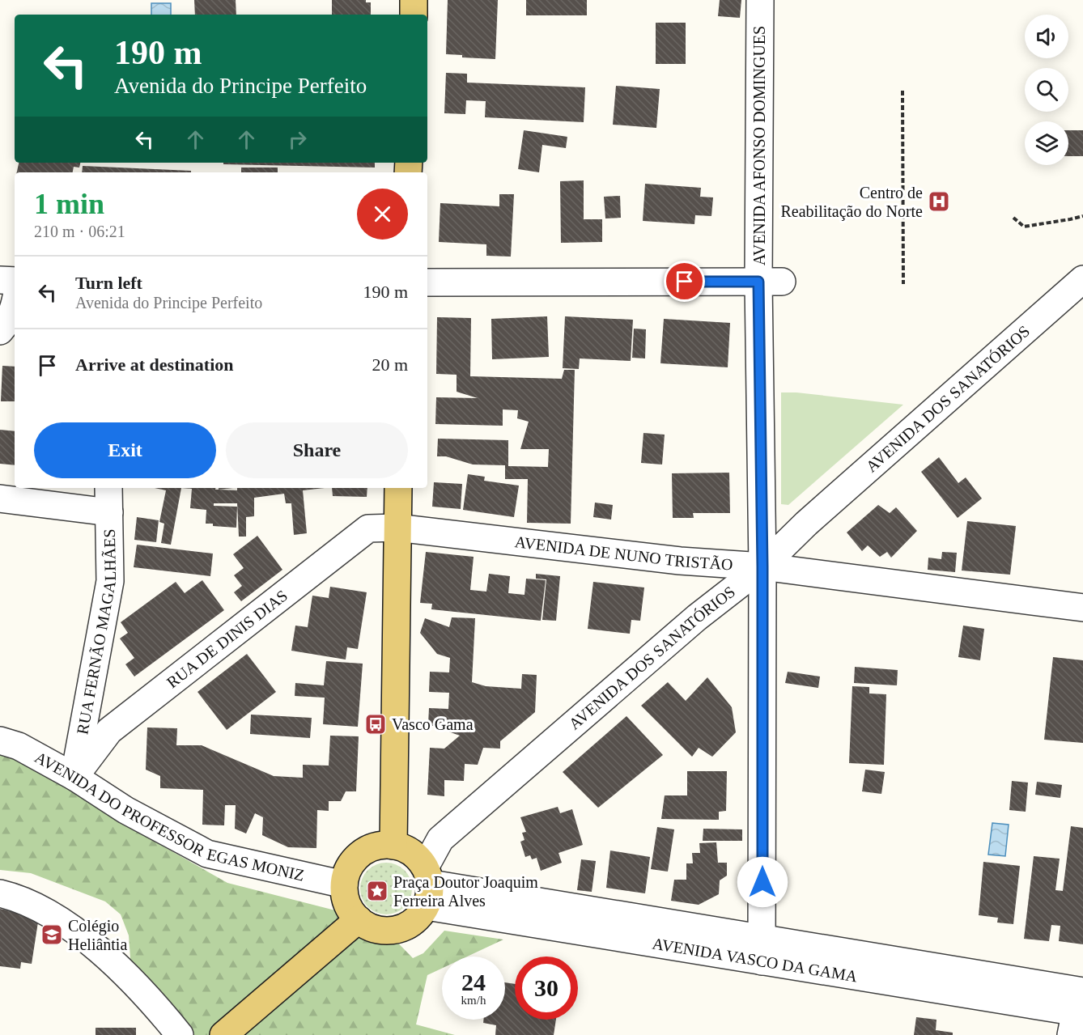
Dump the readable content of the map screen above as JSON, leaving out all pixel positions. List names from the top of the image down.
{
  "streets": {
    "main road": ["AVENIDA DOS SANATÓRIOS"],
    "street": [
      "AVENIDA AFONSO DOMINGUES",
      "AVENIDA DE NUNO TRISTÃO",
      "RUA FERNÃO MAGALHÃES",
      "RUA DE DINIS DIAS",
      "AVENIDA DO PROFESSOR EGAS MONIZ",
      "AVENIDA VASCO DA GAMA"
    ]
  },
  "crossings": [
    ["AVENIDA AFONSO DOMINGUES", "AVENIDA DOS SANATÓRIOS"],
    ["AVENIDA AFONSO DOMINGUES", "AVENIDA DE NUNO TRISTÃO"],
    ["AVENIDA AFONSO DOMINGUES", "AVENIDA VASCO DA GAMA"],
    ["AVENIDA DOS SANATÓRIOS", "AVENIDA DE NUNO TRISTÃO"],
    ["AVENIDA DOS SANATÓRIOS", "AVENIDA DO PROFESSOR EGAS MONIZ"],
    ["AVENIDA DOS SANATÓRIOS", "AVENIDA VASCO DA GAMA"],
    ["AVENIDA DE NUNO TRISTÃO", "RUA DE DINIS DIAS"],
    ["RUA FERNÃO MAGALHÃES", "RUA DE DINIS DIAS"],
    ["RUA FERNÃO MAGALHÃES", "AVENIDA DO PROFESSOR EGAS MONIZ"],
    ["RUA DE DINIS DIAS", "AVENIDA DO PROFESSOR EGAS MONIZ"],
    ["AVENIDA DO PROFESSOR EGAS MONIZ", "AVENIDA VASCO DA GAMA"]
  ],
  "places": {
    "hospital": ["Centro de Reabilitação do Norte"],
    "bus stop": ["Vasco Gama"],
    "place": ["Praça Doutor Joaquim Ferreira Alves"],
    "school or university": ["Colégio Heliântia"]
  },
  "page": {
    "turn": ["190 m", "Avenida do Principe Perfeito"],
    "heading": ["1 min", "210 m · 06:21"],
    "list": [
      {
        "name": "Turn left",
        "note": "Avenida do Principe Perfeito",
        "value": "190 m"
      },
      {
        "name": "Arrive at destination",
        "value": "20 m"
      }
    ],
    "buttons": ["Exit", "Share"],
    "speed": "24 km/h",
    "limit": "30"
  }
}
